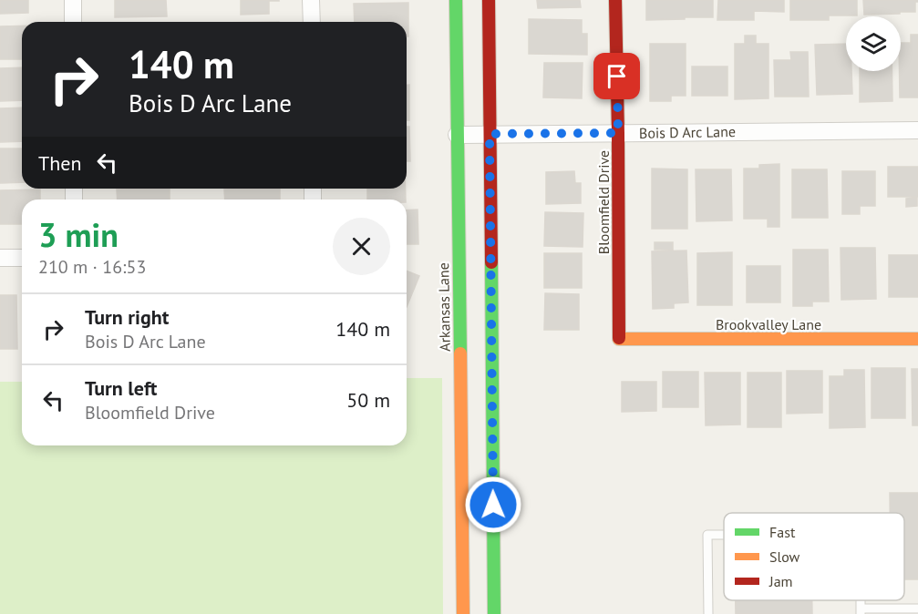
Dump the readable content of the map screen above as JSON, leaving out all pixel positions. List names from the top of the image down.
{
  "streets": {
    "main road": ["Bloomfield Drive", "Arkansas Lane", "Brookvalley Lane"],
    "street": ["Bois D Arc Lane"]
  },
  "crossings": [
    ["Bois D Arc Lane", "Bloomfield Drive"],
    ["Bois D Arc Lane", "Arkansas Lane"],
    ["Bloomfield Drive", "Brookvalley Lane"]
  ],
  "legend": ["Fast", "Slow", "Jam"],
  "page": {
    "turn": ["140 m", "Bois D Arc Lane"],
    "then": "Then",
    "heading": ["3 min", "210 m · 16:53"],
    "list": [
      {
        "name": "Turn right",
        "note": "Bois D Arc Lane",
        "value": "140 m"
      },
      {
        "name": "Turn left",
        "note": "Bloomfield Drive",
        "value": "50 m"
      }
    ]
  }
}
